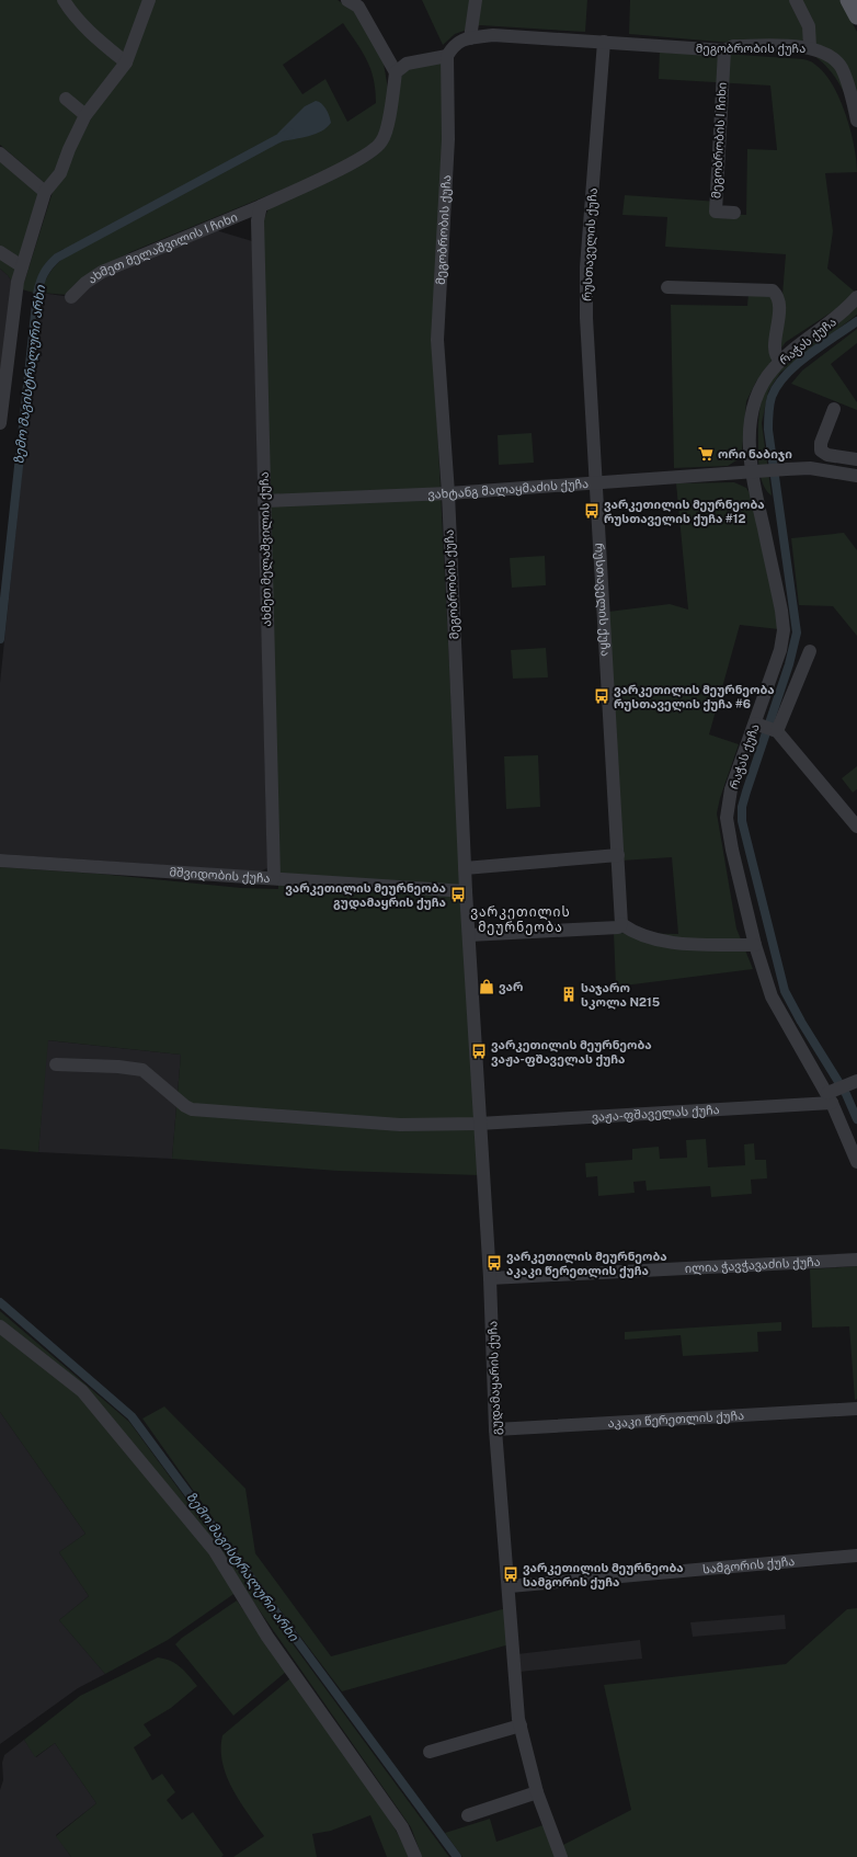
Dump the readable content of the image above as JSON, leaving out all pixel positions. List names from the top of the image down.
{
  "streets": {
    "street": [
      "მეგობრობის ქუჩა",
      "მეგობრობის I ჩიხი",
      "რუსთაველის ქუჩა",
      "ახმეთ მელაშვილის I ჩიხი",
      "რაჭას ქუჩა",
      "ვახტანგ მალაყმაძის ქუჩა",
      "ახმეთ მელაშვილის ქუჩა",
      "მშვიდობის ქუჩა",
      "ვაჟა-ფშაველას ქუჩა",
      "ილია ჭავჭავაძის ქუჩა",
      "გუდამაყარის ქუჩა",
      "აკაკი წერეთლის ქუჩა",
      "სამგორის ქუჩა"
    ]
  },
  "crossings": [
    ["მეგობრობის ქუჩა", "მეგობრობის I ჩიხი"],
    ["მეგობრობის ქუჩა", "რუსთაველის ქუჩა"],
    ["მეგობრობის ქუჩა", "ვახტანგ მალაყმაძის ქუჩა"],
    ["მეგობრობის ქუჩა", "მშვიდობის ქუჩა"],
    ["მეგობრობის ქუჩა", "გუდამაყარის ქუჩა"],
    ["რუსთაველის ქუჩა", "ვახტანგ მალაყმაძის ქუჩა"],
    ["ახმეთ მელაშვილის I ჩიხი", "ახმეთ მელაშვილის ქუჩა"],
    ["რაჭას ქუჩა", "ვახტანგ მალაყმაძის ქუჩა"],
    ["რაჭას ქუჩა", "ვაჟა-ფშაველას ქუჩა"],
    ["ვახტანგ მალაყმაძის ქუჩა", "ახმეთ მელაშვილის ქუჩა"],
    ["ახმეთ მელაშვილის ქუჩა", "მშვიდობის ქუჩა"],
    ["მშვიდობის ქუჩა", "გუდამაყარის ქუჩა"],
    ["ვაჟა-ფშაველას ქუჩა", "გუდამაყარის ქუჩა"],
    ["ილია ჭავჭავაძის ქუჩა", "გუდამაყარის ქუჩა"],
    ["გუდამაყარის ქუჩა", "აკაკი წერეთლის ქუჩა"],
    ["გუდამაყარის ქუჩა", "სამგორის ქუჩა"]
  ],
  "districts": ["ვარკეთილის მეურნეობა"],
  "water": ["ზემო მაგისტრალური არხი"],
  "places": {
    "supermarket": ["ორი ნაბიჯი"],
    "bus stop": [
      "ვარკეთილის მეურნეობა რუსთაველის ქუჩა #12",
      "ვარკეთილის მეურნეობა რუსთაველის ქუჩა #6",
      "ვარკეთილის მეურნეობა გუდამაყრის ქუჩა",
      "ვარკეთილის მეურნეობა ვაჟა-ფშაველას ქუჩა",
      "ვარკეთილის მეურნეობა აკაკი წერეთლის ქუჩა",
      "ვარკეთილის მეურნეობა სამგორის ქუჩა"
    ],
    "shop": ["ვარ"],
    "building": ["საჯარო სკოლა N215"]
  }
}
